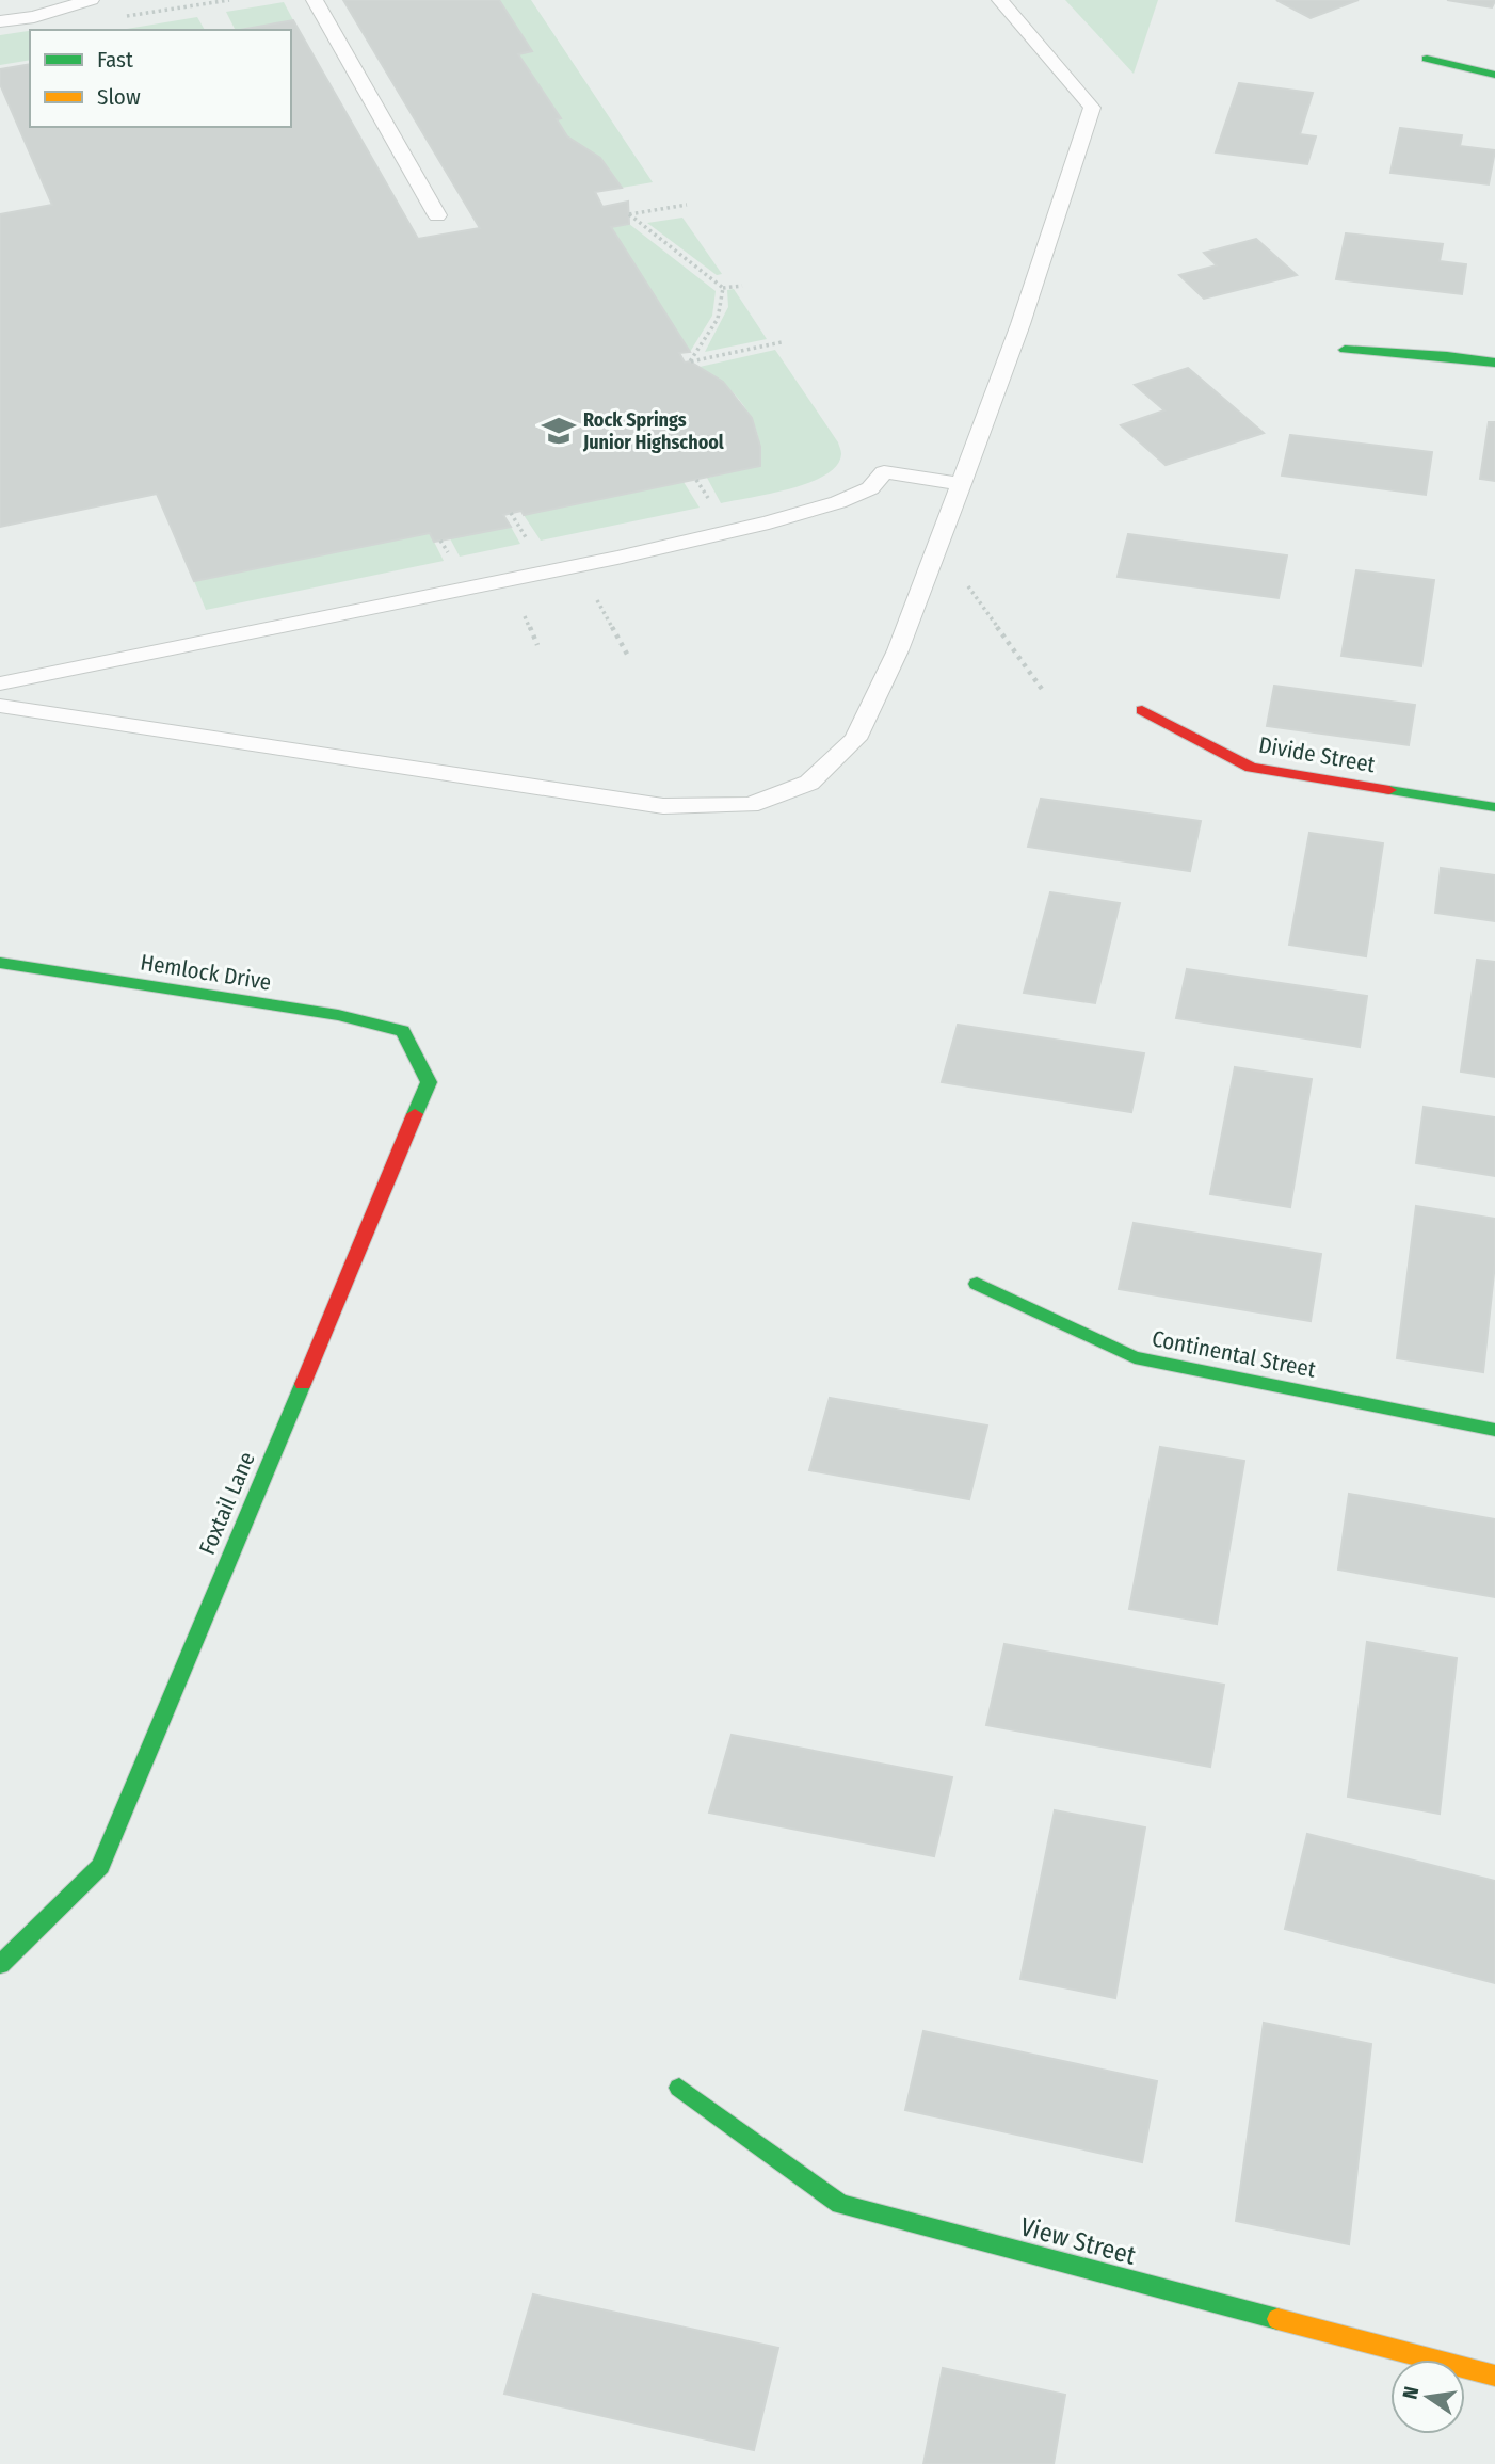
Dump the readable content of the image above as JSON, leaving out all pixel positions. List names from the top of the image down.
{
  "streets": {
    "street": [
      "Divide Street",
      "Hemlock Drive",
      "Continental Street",
      "Foxtail Lane",
      "View Street"
    ]
  },
  "crossings": [
    ["Hemlock Drive", "Foxtail Lane"]
  ],
  "places": {
    "school or university": ["Rock Springs Junior Highschool"]
  },
  "legend": ["Fast", "Slow"],
  "north": "left"
}
